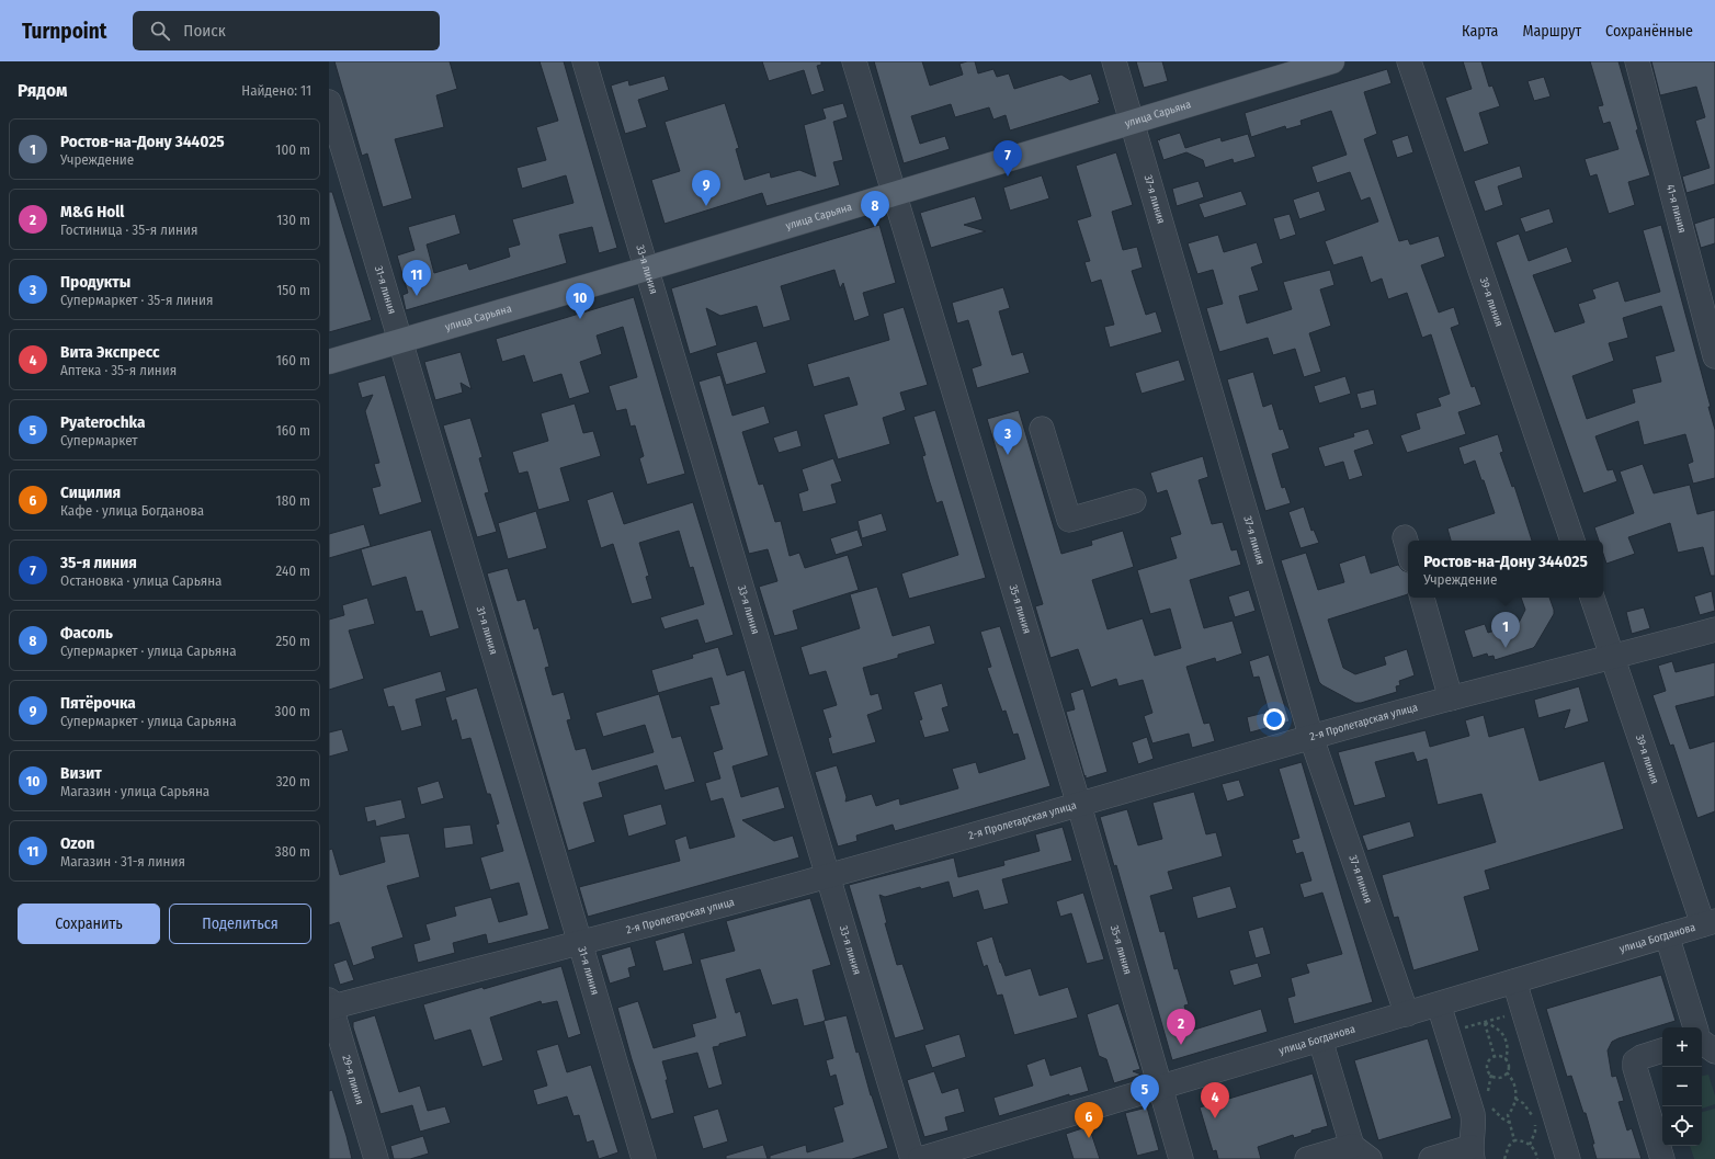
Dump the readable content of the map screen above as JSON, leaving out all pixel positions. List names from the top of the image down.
{
  "streets": {
    "main road": ["улица Сарьяна"],
    "street": [
      "37-я линия",
      "41-я линия",
      "33-я линия",
      "31-я линия",
      "39-я линия",
      "35-я линия",
      "2-я Пролетарская улица",
      "улица Богданова",
      "29-я линия"
    ]
  },
  "crossings": [
    ["улица Сарьяна", "37-я линия"],
    ["улица Сарьяна", "33-я линия"],
    ["улица Сарьяна", "31-я линия"],
    ["улица Сарьяна", "35-я линия"],
    ["37-я линия", "2-я Пролетарская улица"],
    ["37-я линия", "улица Богданова"],
    ["33-я линия", "2-я Пролетарская улица"],
    ["31-я линия", "2-я Пролетарская улица"],
    ["39-я линия", "2-я Пролетарская улица"],
    ["39-я линия", "улица Богданова"],
    ["35-я линия", "2-я Пролетарская улица"],
    ["35-я линия", "улица Богданова"],
    ["2-я Пролетарская улица", "29-я линия"]
  ],
  "page": {
    "header": "Turnpoint",
    "search": "Поиск",
    "nav": ["Карта", "Маршрут", "Сохранённые"],
    "heading": ["Рядом", "Найдено: 11"],
    "list": [
      {
        "mark": "1",
        "name": "Ростов-на-Дону 344025",
        "note": "Учреждение",
        "value": "100 m"
      },
      {
        "mark": "2",
        "name": "M&G Holl",
        "note": "Гостиница · 35-я линия",
        "value": "130 m"
      },
      {
        "mark": "3",
        "name": "Продукты",
        "note": "Супермаркет · 35-я линия",
        "value": "150 m"
      },
      {
        "mark": "4",
        "name": "Вита Экспресс",
        "note": "Аптека · 35-я линия",
        "value": "160 m"
      },
      {
        "mark": "5",
        "name": "Pyaterochka",
        "note": "Супермаркет",
        "value": "160 m"
      },
      {
        "mark": "6",
        "name": "Сицилия",
        "note": "Кафе · улица Богданова",
        "value": "180 m"
      },
      {
        "mark": "7",
        "name": "35-я линия",
        "note": "Остановка · улица Сарьяна",
        "value": "240 m"
      },
      {
        "mark": "8",
        "name": "Фасоль",
        "note": "Супермаркет · улица Сарьяна",
        "value": "250 m"
      },
      {
        "mark": "9",
        "name": "Пятёрочка",
        "note": "Супермаркет · улица Сарьяна",
        "value": "300 m"
      },
      {
        "mark": "10",
        "name": "Визит",
        "note": "Магазин · улица Сарьяна",
        "value": "320 m"
      },
      {
        "mark": "11",
        "name": "Ozon",
        "note": "Магазин · 31-я линия",
        "value": "380 m"
      }
    ],
    "pins": [
      "7",
      "9",
      "8",
      "11",
      "10",
      "3",
      "1",
      "2",
      "5",
      "4",
      "6"
    ],
    "popup": ["Ростов-на-Дону 344025", "Учреждение"],
    "buttons": ["Сохранить", "Поделиться"],
    "map_buttons": ["+", "−"]
  }
}
